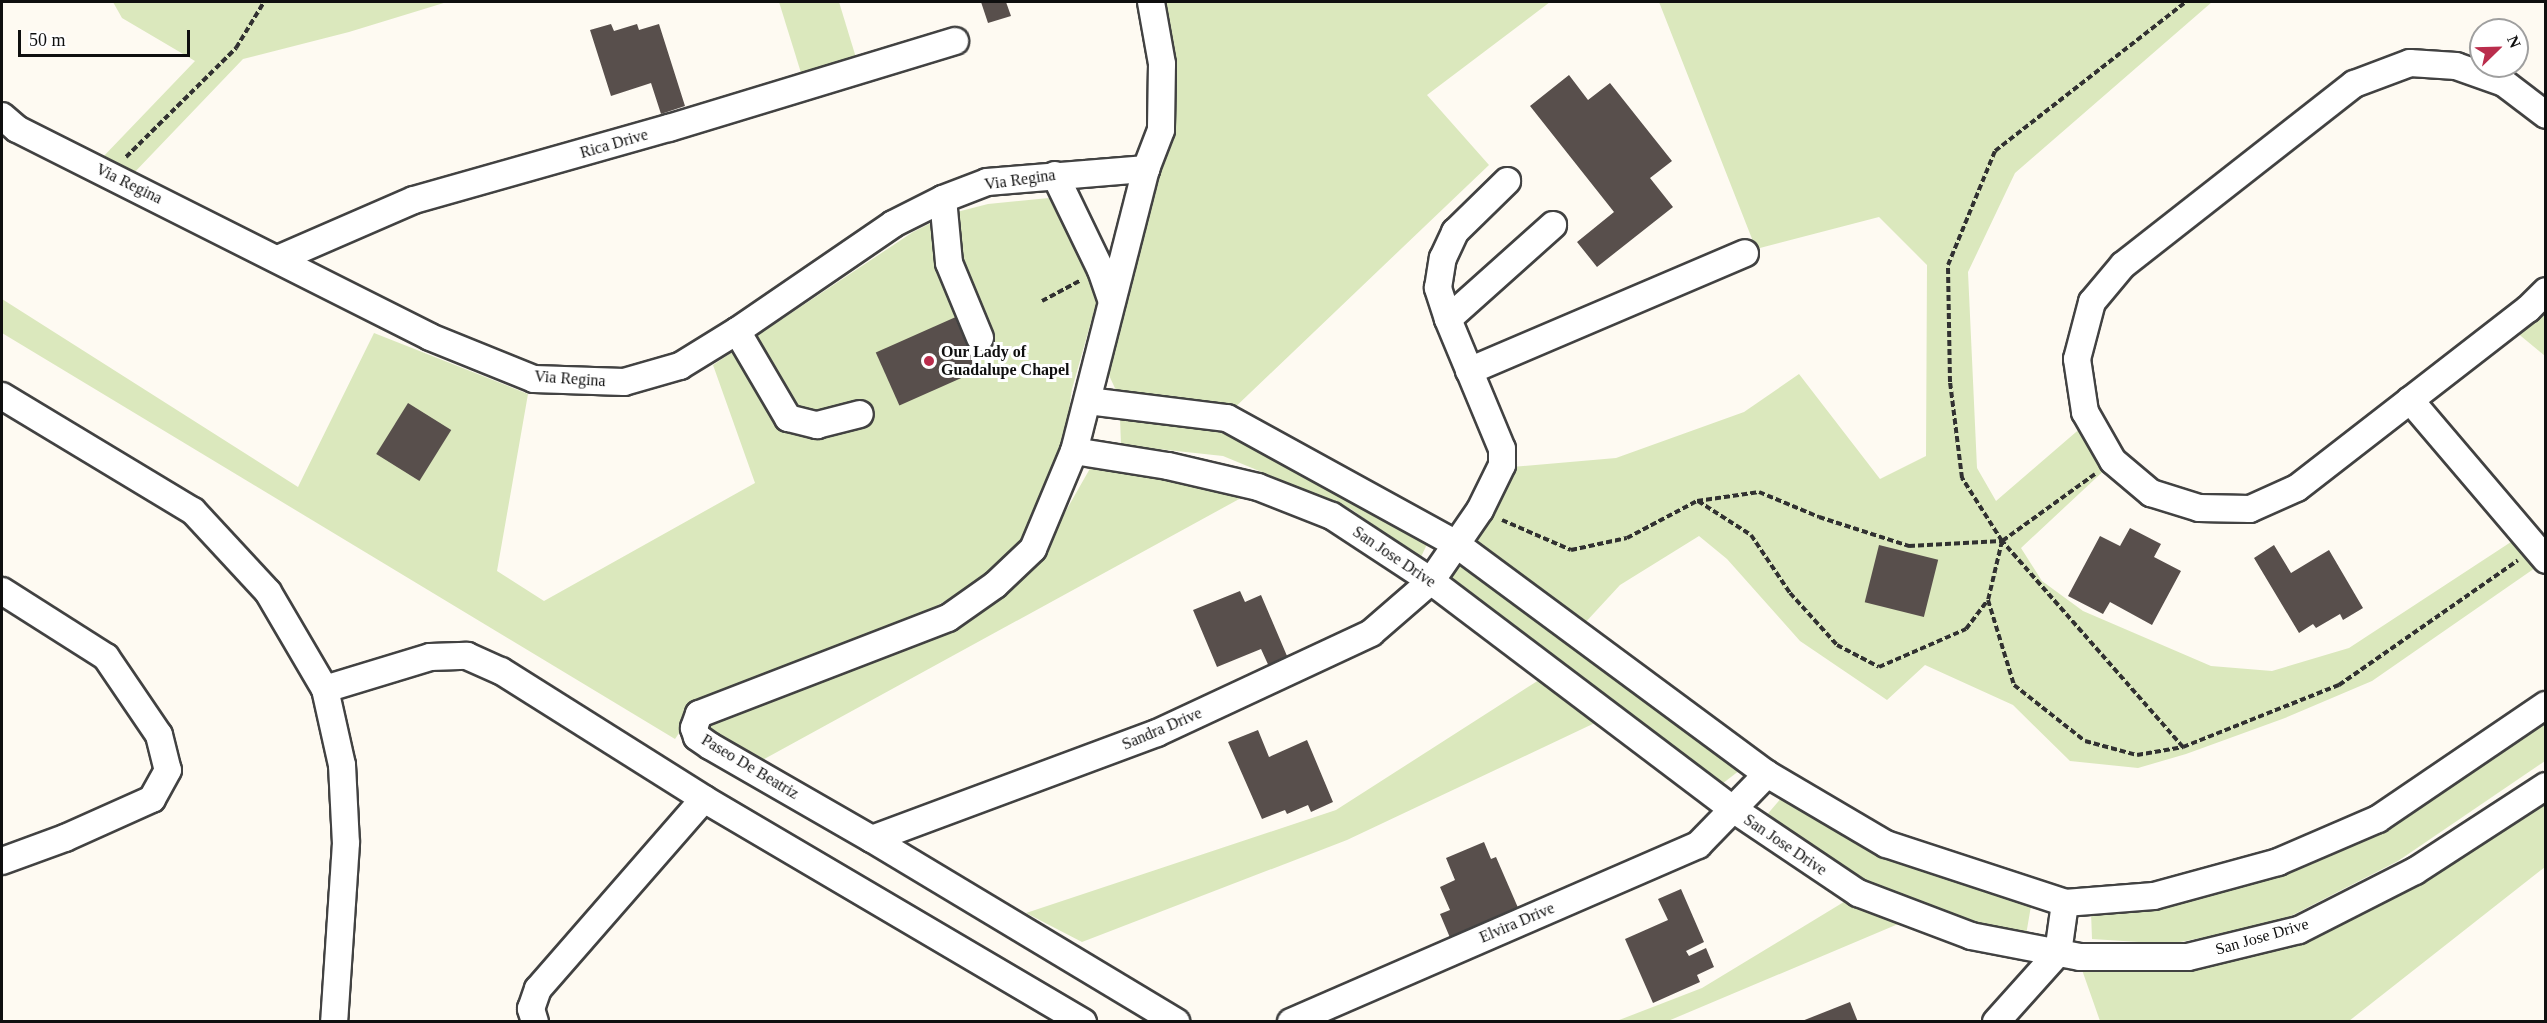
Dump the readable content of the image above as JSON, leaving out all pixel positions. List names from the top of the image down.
{
  "streets": {
    "street": [
      "Rica Drive",
      "Via Regina",
      "San Jose Drive",
      "Sandra Drive",
      "Paseo De Beatriz",
      "Elvira Drive"
    ]
  },
  "crossings": [
    ["Rica Drive", "Via Regina"],
    ["San Jose Drive", "Sandra Drive"],
    ["San Jose Drive", "Paseo De Beatriz"],
    ["San Jose Drive", "Elvira Drive"],
    ["Sandra Drive", "Paseo De Beatriz"]
  ],
  "places": ["Our Lady of Guadalupe Chapel"],
  "scale_bar": "50 m",
  "north": "top right"
}
